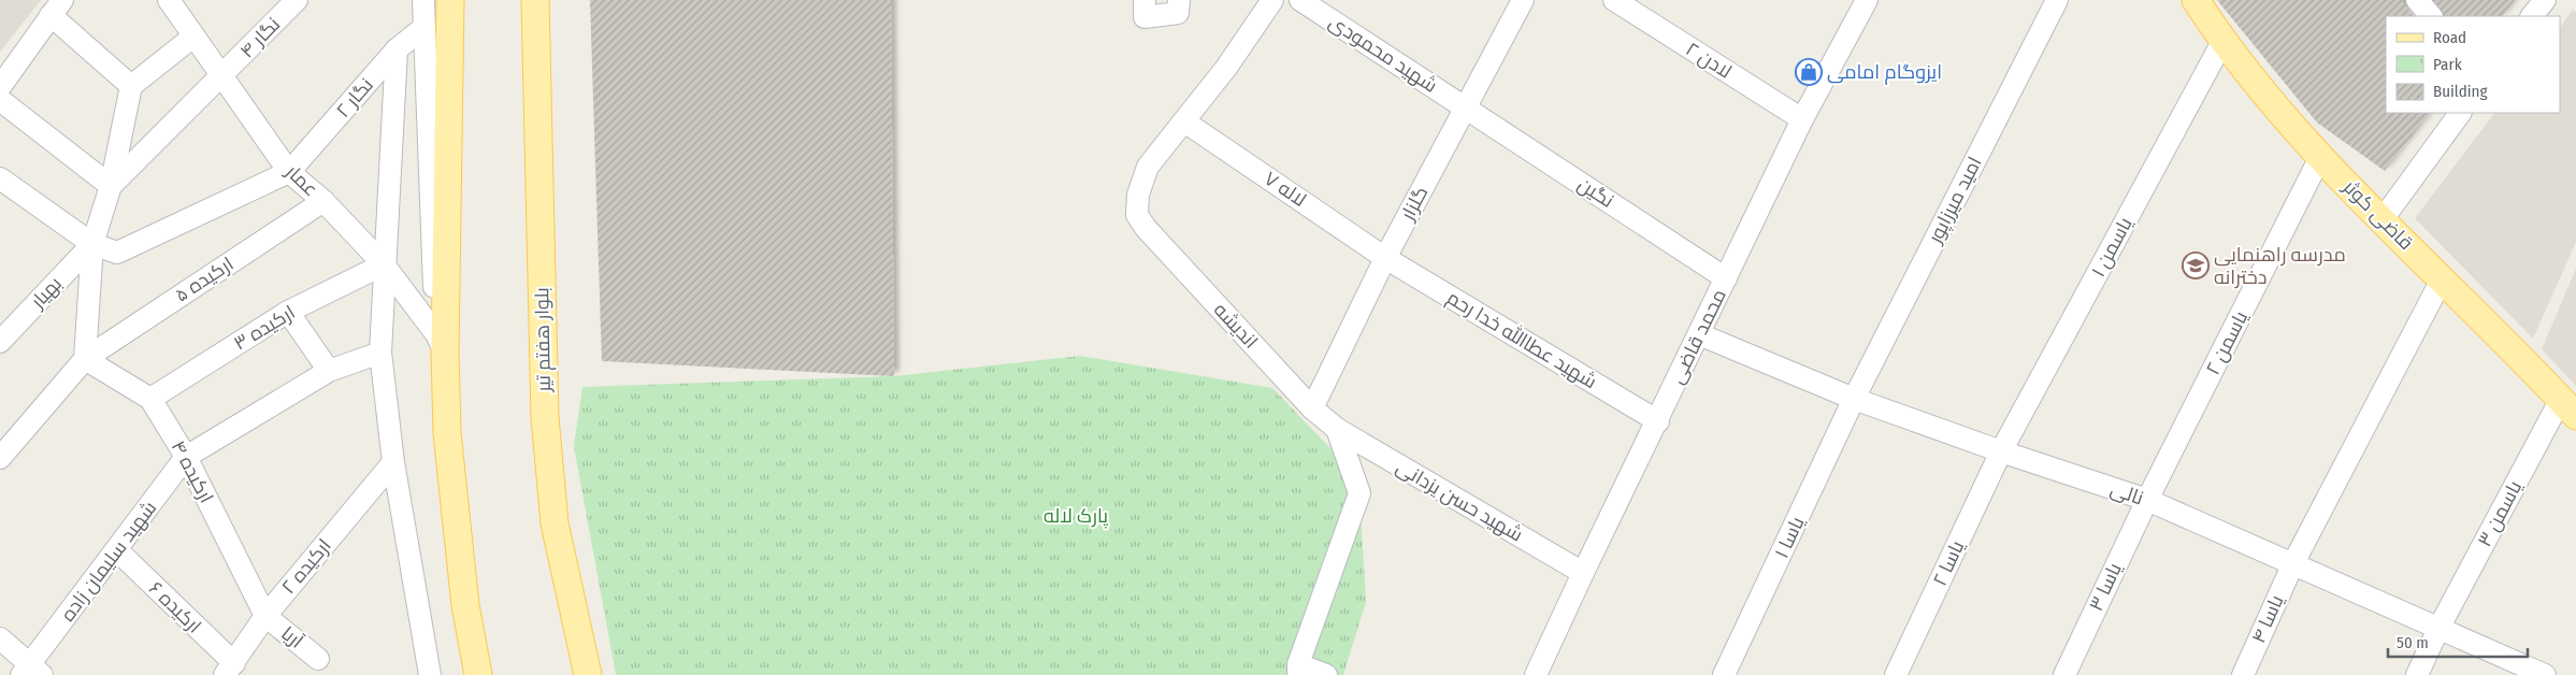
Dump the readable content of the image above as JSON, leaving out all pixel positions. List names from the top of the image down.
{
  "streets": {
    "main road": ["قاضی کوثر", "بلوار هفتم تیر"],
    "street": [
      "نگار ۴",
      "شهید محمودی",
      "لادن ۲",
      "نگار ۲",
      "عمار",
      "لاله ۷",
      "نگین",
      "امید میرزاپور",
      "گلزار",
      "یاسمن ۱",
      "ارکیده ۵",
      "بهیار",
      "اندیشه",
      "ارکیده ۳",
      "محمد قاضی",
      "شهید عطاالله خدا رحم",
      "یاسمن ۲",
      "ارکیده ۴",
      "نالی",
      "شهید حسن یزدانی",
      "یاسمن ۳",
      "یاسا ۱",
      "شهید سلیمان زاده",
      "یاسا ۲",
      "ارکیده ۲",
      "یاسا ۳",
      "ارکیده ۶",
      "یاسا ۴",
      "آریا"
    ]
  },
  "crossings": [
    ["نگار ۴", "عمار"],
    ["شهید محمودی", "نگین"],
    ["شهید محمودی", "گلزار"],
    ["لادن ۲", "محمد قاضی"],
    ["نگار ۲", "عمار"],
    ["عمار", "ارکیده ۵"],
    ["عمار", "ارکیده ۳"],
    ["لاله ۷", "گلزار"],
    ["لاله ۷", "اندیشه"],
    ["لاله ۷", "شهید عطاالله خدا رحم"],
    ["نگین", "گلزار"],
    ["نگین", "محمد قاضی"],
    ["امید میرزاپور", "نالی"],
    ["امید میرزاپور", "یاسا ۱"],
    ["گلزار", "اندیشه"],
    ["گلزار", "شهید عطاالله خدا رحم"],
    ["قاضی کوثر", "یاسمن ۱"],
    ["قاضی کوثر", "یاسمن ۲"],
    ["قاضی کوثر", "یاسمن ۳"],
    ["یاسمن ۱", "نالی"],
    ["یاسمن ۱", "یاسا ۲"],
    ["ارکیده ۵", "ارکیده ۴"],
    ["اندیشه", "شهید حسن یزدانی"],
    ["ارکیده ۳", "ارکیده ۴"],
    ["محمد قاضی", "شهید عطاالله خدا رحم"],
    ["محمد قاضی", "نالی"],
    ["محمد قاضی", "شهید حسن یزدانی"],
    ["یاسمن ۲", "نالی"],
    ["یاسمن ۲", "یاسا ۳"],
    ["ارکیده ۴", "شهید سلیمان زاده"],
    ["ارکیده ۴", "ارکیده ۲"],
    ["ارکیده ۴", "آریا"],
    ["نالی", "یاسمن ۳"],
    ["نالی", "یاسا ۱"],
    ["نالی", "یاسا ۲"],
    ["نالی", "یاسا ۳"],
    ["نالی", "یاسا ۴"],
    ["شهید سلیمان زاده", "ارکیده ۶"],
    ["ارکیده ۲", "ارکیده ۶"],
    ["ارکیده ۲", "آریا"]
  ],
  "parks": ["پارک لاله"],
  "places": {
    "shop": ["ایزوگام امامی"],
    "school or university": ["مدرسه راهنمایی دخترانه"]
  },
  "legend": ["Road", "Park", "Building"],
  "scale_bar": "50 m"
}
